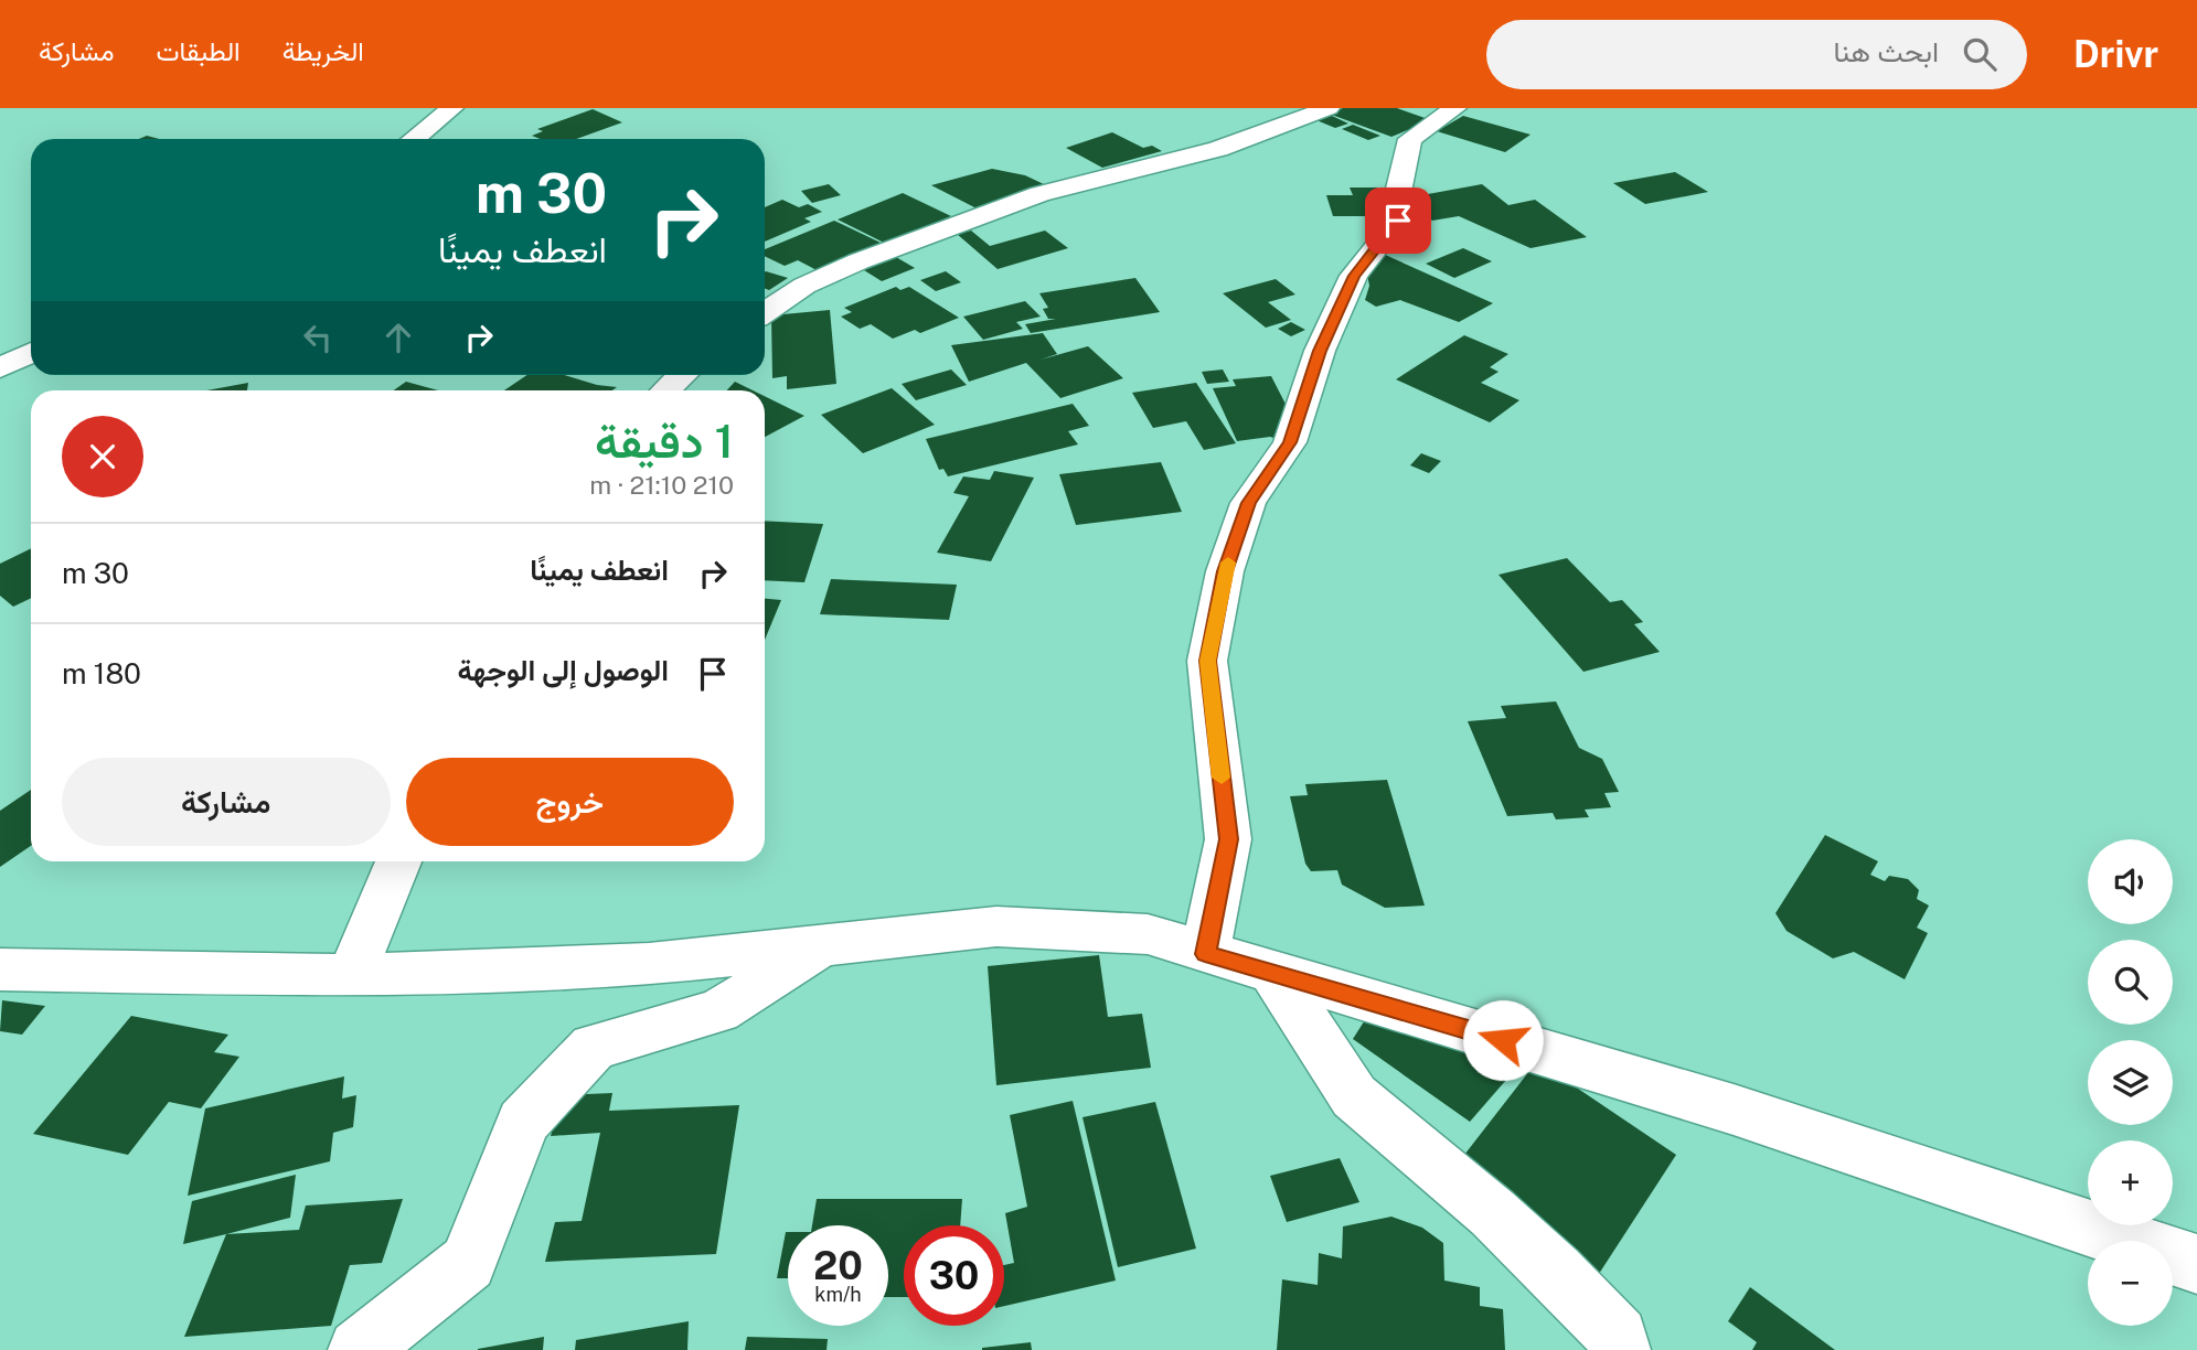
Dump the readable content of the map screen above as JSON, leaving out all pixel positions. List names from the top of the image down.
{
  "page": {
    "header": "Drivr",
    "search": "ابحث هنا",
    "nav": ["الخريطة", "الطبقات", "مشاركة"],
    "turn": ["30 m", "انعطف يمينًا"],
    "heading": ["1 دقيقة", "210 m · 21:10"],
    "list": [
      {
        "name": "انعطف يمينًا",
        "value": "30 m"
      },
      {
        "name": "الوصول إلى الوجهة",
        "value": "180 m"
      }
    ],
    "buttons": ["خروج", "مشاركة"],
    "map_buttons": ["+", "−"],
    "speed": "20 km/h",
    "limit": "30"
  }
}
